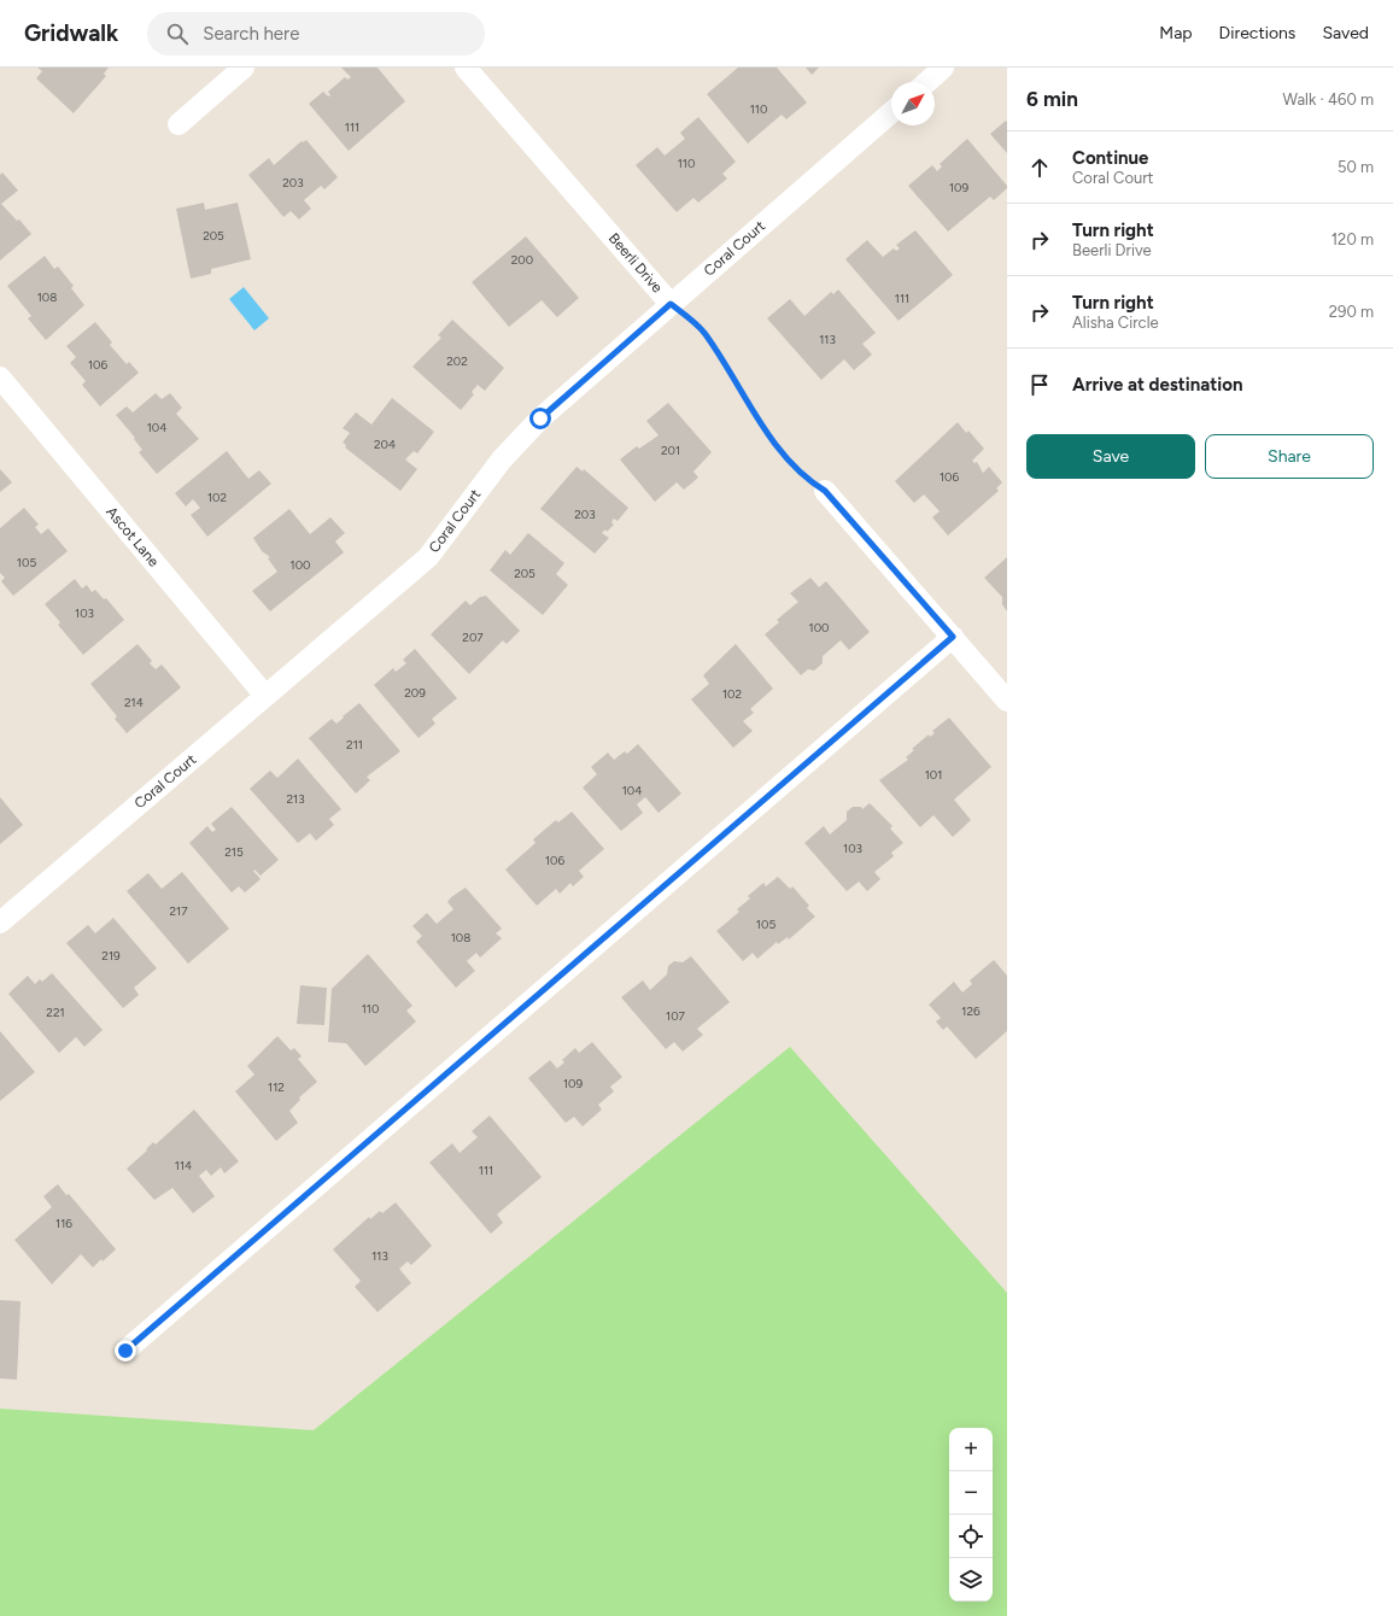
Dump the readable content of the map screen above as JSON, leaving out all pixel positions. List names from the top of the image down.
{
  "streets": {
    "street": ["Coral Court", "Beerli Drive", "Ascot Lane"]
  },
  "crossings": [
    ["Coral Court", "Beerli Drive"],
    ["Coral Court", "Ascot Lane"]
  ],
  "house_numbers": [
    "110",
    "111",
    "110",
    "203",
    "109",
    "205",
    "200",
    "108",
    "111",
    "113",
    "202",
    "106",
    "104",
    "204",
    "201",
    "106",
    "102",
    "203",
    "105",
    "100",
    "205",
    "103",
    "100",
    "207",
    "209",
    "102",
    "214",
    "211",
    "101",
    "104",
    "213",
    "103",
    "215",
    "106",
    "217",
    "105",
    "108",
    "219",
    "110",
    "126",
    "221",
    "107",
    "109",
    "112",
    "114",
    "111",
    "116",
    "113"
  ],
  "north": "top right",
  "page": {
    "header": "Gridwalk",
    "search": "Search here",
    "nav": ["Map", "Directions", "Saved"],
    "heading": ["6 min", "Walk · 460 m"],
    "list": [
      ["Continue", "Coral Court", "50 m"],
      ["Turn right", "Beerli Drive", "120 m"],
      ["Turn right", "Alisha Circle", "290 m"],
      "Arrive at destination"
    ],
    "buttons": ["Save", "Share"],
    "map_buttons": ["+", "−"]
  }
}
